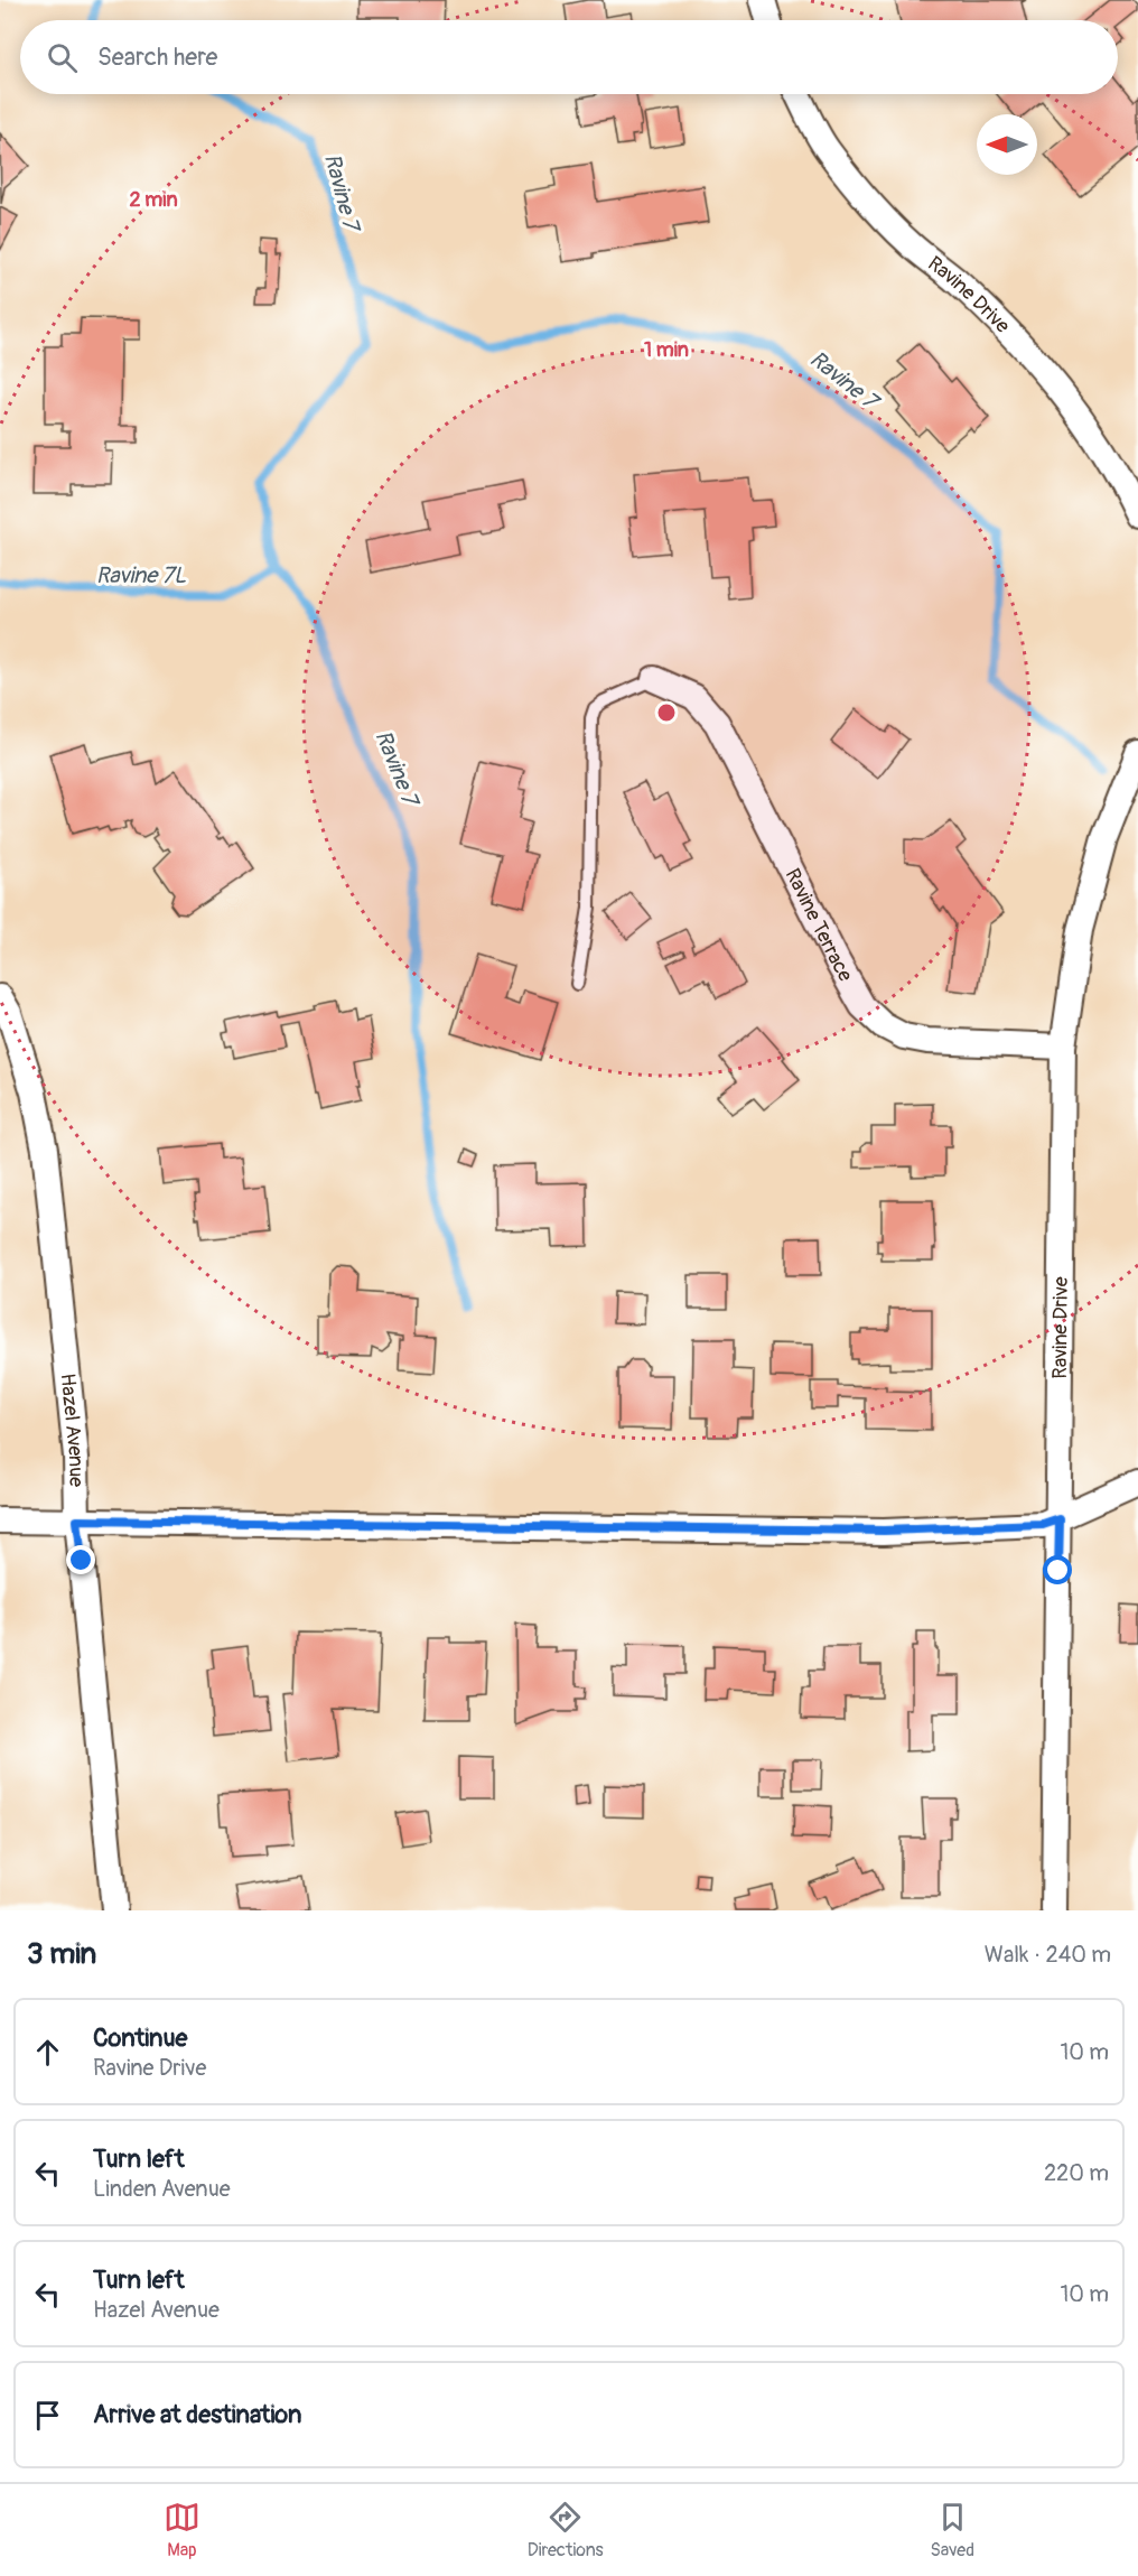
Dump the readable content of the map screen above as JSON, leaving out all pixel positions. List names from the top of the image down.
{
  "streets": {
    "street": ["Ravine Drive", "Ravine Terrace", "Hazel Avenue"]
  },
  "crossings": [
    ["Ravine Drive", "Ravine Terrace"]
  ],
  "water": ["Ravine 7", "Ravine 7L"],
  "north": "left",
  "page": {
    "search": "Search here",
    "heading": ["3 min", "Walk · 240 m"],
    "list": [
      ["Continue", "Ravine Drive", "10 m"],
      ["Turn left", "Linden Avenue", "220 m"],
      ["Turn left", "Hazel Avenue", "10 m"],
      "Arrive at destination"
    ],
    "nav": ["Map", "Directions", "Saved"]
  },
  "rings": ["2 min", "1 min"]
}
